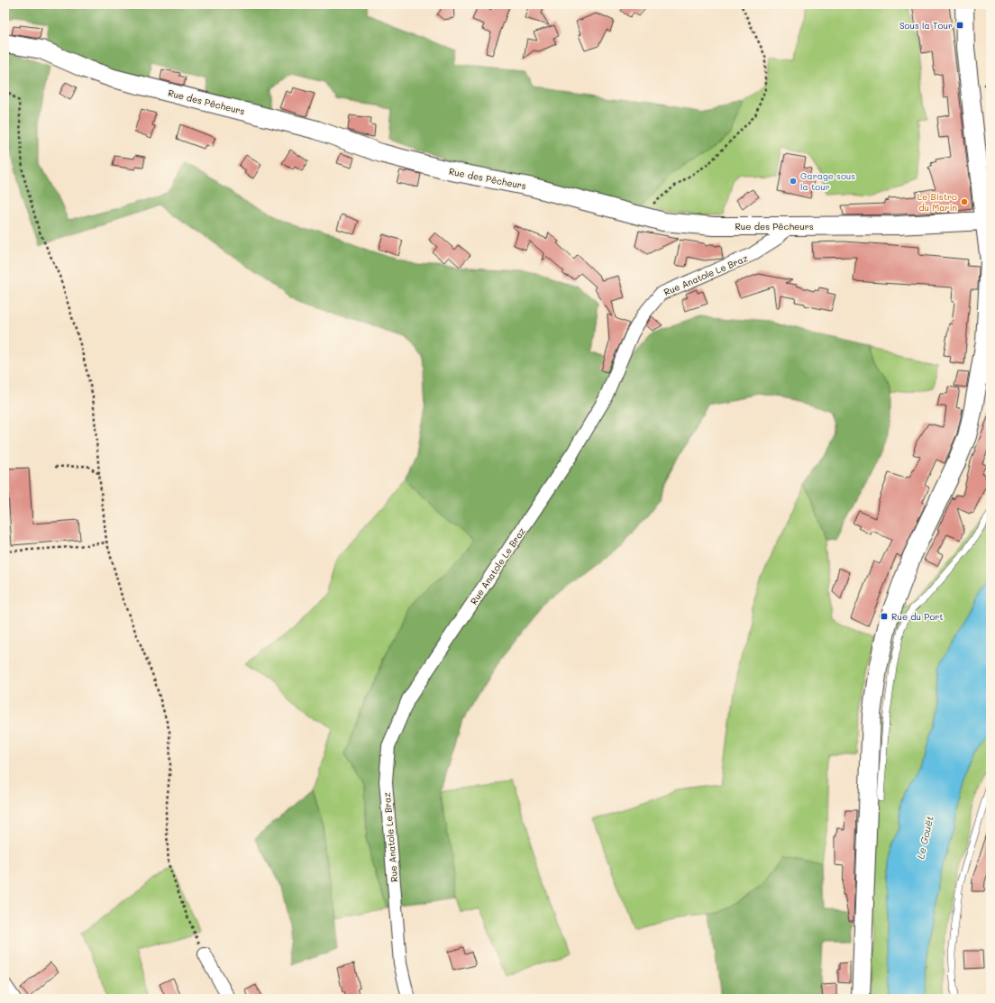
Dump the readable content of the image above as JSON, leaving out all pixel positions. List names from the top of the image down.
{
  "streets": {
    "street": ["Rue des Pêcheurs", "Rue Anatole Le Braz"]
  },
  "crossings": [
    ["Rue des Pêcheurs", "Rue Anatole Le Braz"]
  ],
  "water": ["Le Gouët"],
  "places": {
    "transit": ["Sous la Tour", "Rue du Port"],
    "other": ["Garage sous la tour", "Le Bistro du Marin"]
  }
}
